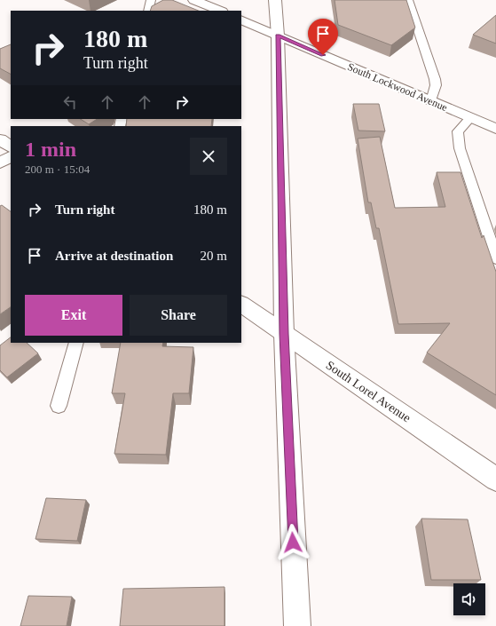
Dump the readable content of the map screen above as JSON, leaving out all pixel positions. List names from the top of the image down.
{
  "streets": {
    "street": ["South Lockwood Avenue", "South Lorel Avenue"]
  },
  "page": {
    "turn": ["180 m", "Turn right"],
    "heading": ["1 min", "200 m · 15:04"],
    "list": [
      {
        "name": "Turn right",
        "value": "180 m"
      },
      {
        "name": "Arrive at destination",
        "value": "20 m"
      }
    ],
    "buttons": ["Exit", "Share"]
  }
}
